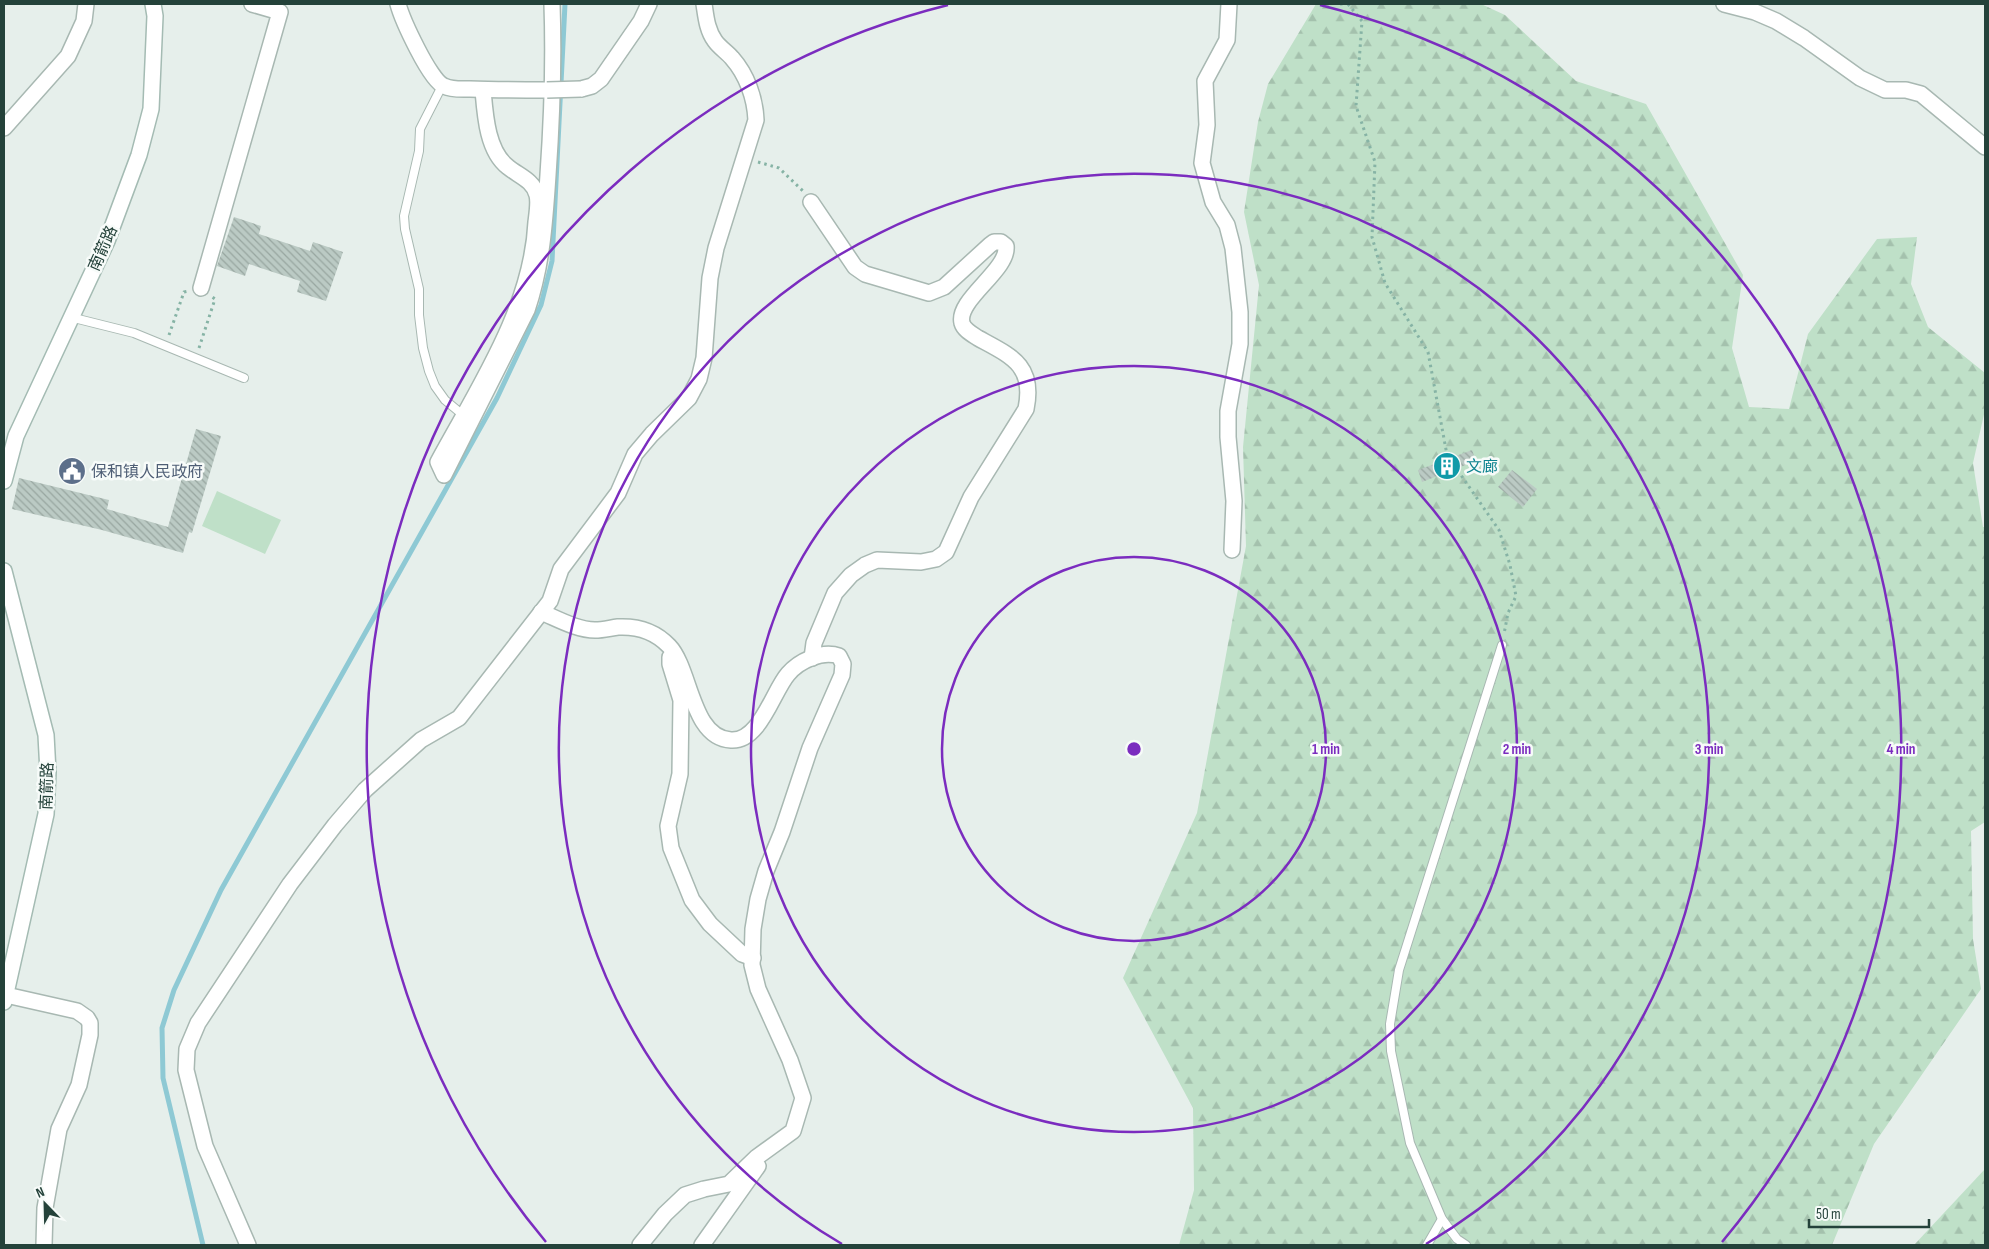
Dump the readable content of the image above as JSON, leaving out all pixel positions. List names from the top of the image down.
{
  "streets": {
    "street": ["南箭路"]
  },
  "places": {
    "building": ["文廊"],
    "public building": ["保和镇人民政府"]
  },
  "scale_bar": "50 m",
  "north": "top left",
  "rings": [
    "1 min",
    "2 min",
    "3 min",
    "4 min"
  ]
}
